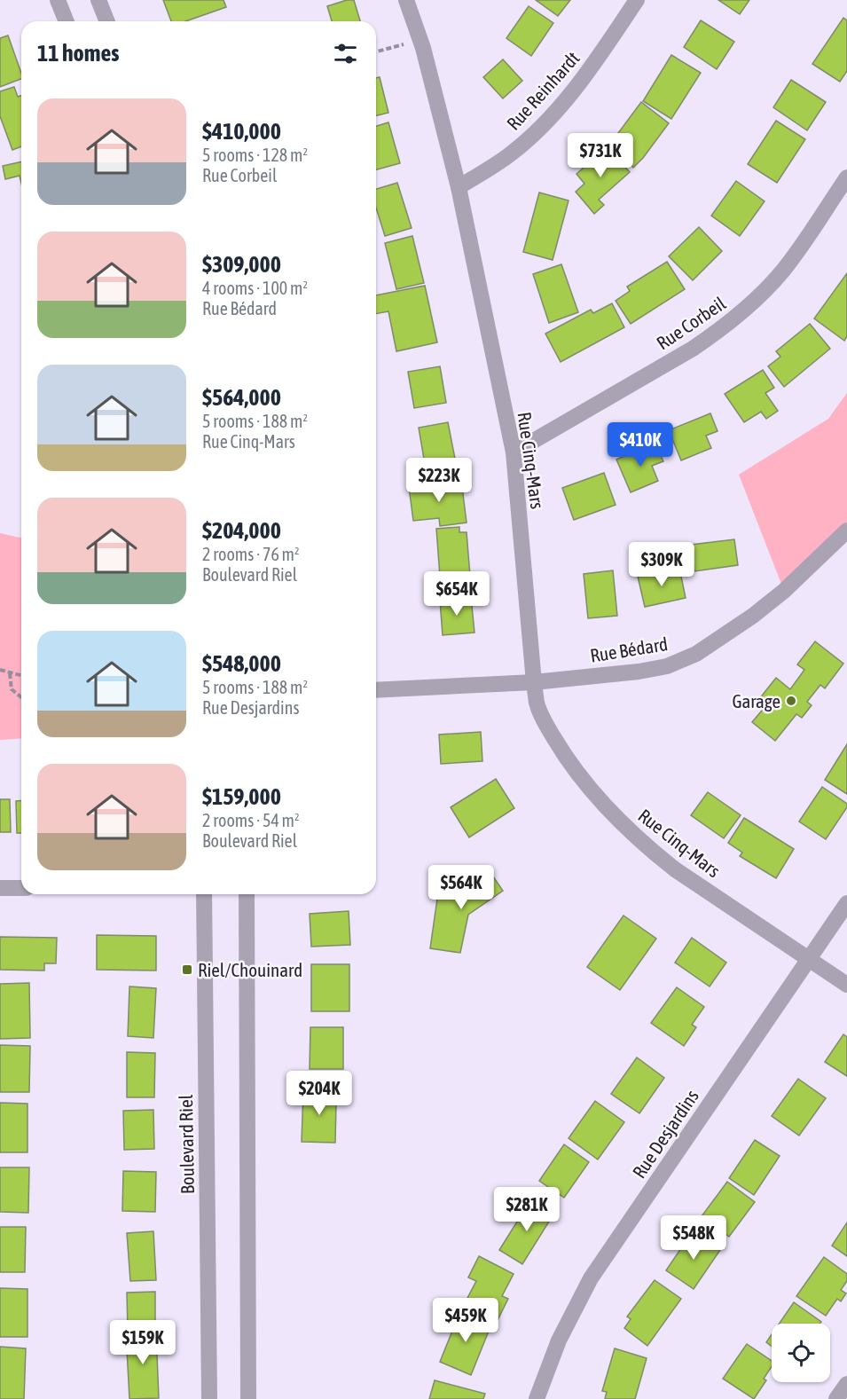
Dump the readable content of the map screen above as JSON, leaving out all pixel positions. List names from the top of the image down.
{
  "streets": {
    "street": [
      "Rue Reinhardt",
      "Rue Corbeil",
      "Rue Cinq-Mars",
      "Rue Bédard",
      "Rue Desjardins",
      "Boulevard Riel"
    ]
  },
  "crossings": [
    ["Rue Reinhardt", "Rue Cinq-Mars"],
    ["Rue Corbeil", "Rue Cinq-Mars"],
    ["Rue Cinq-Mars", "Rue Bédard"],
    ["Rue Cinq-Mars", "Rue Desjardins"]
  ],
  "places": {
    "other": ["Garage"],
    "transit": ["Riel/Chouinard"]
  },
  "page": {
    "heading": "11 homes",
    "list": [
      {
        "name": "$410,000",
        "note": "5 rooms · 128 m² · Rue Corbeil"
      },
      {
        "name": "$309,000",
        "note": "4 rooms · 100 m² · Rue Bédard"
      },
      {
        "name": "$564,000",
        "note": "5 rooms · 188 m² · Rue Cinq-Mars"
      },
      {
        "name": "$204,000",
        "note": "2 rooms · 76 m² · Boulevard Riel"
      },
      {
        "name": "$548,000",
        "note": "5 rooms · 188 m² · Rue Desjardins"
      },
      {
        "name": "$159,000",
        "note": "2 rooms · 54 m² · Boulevard Riel"
      }
    ],
    "price": [
      "$731K",
      "$410K",
      "$223K",
      "$309K",
      "$654K",
      "$564K",
      "$204K",
      "$281K",
      "$548K",
      "$459K",
      "$159K"
    ]
  }
}
